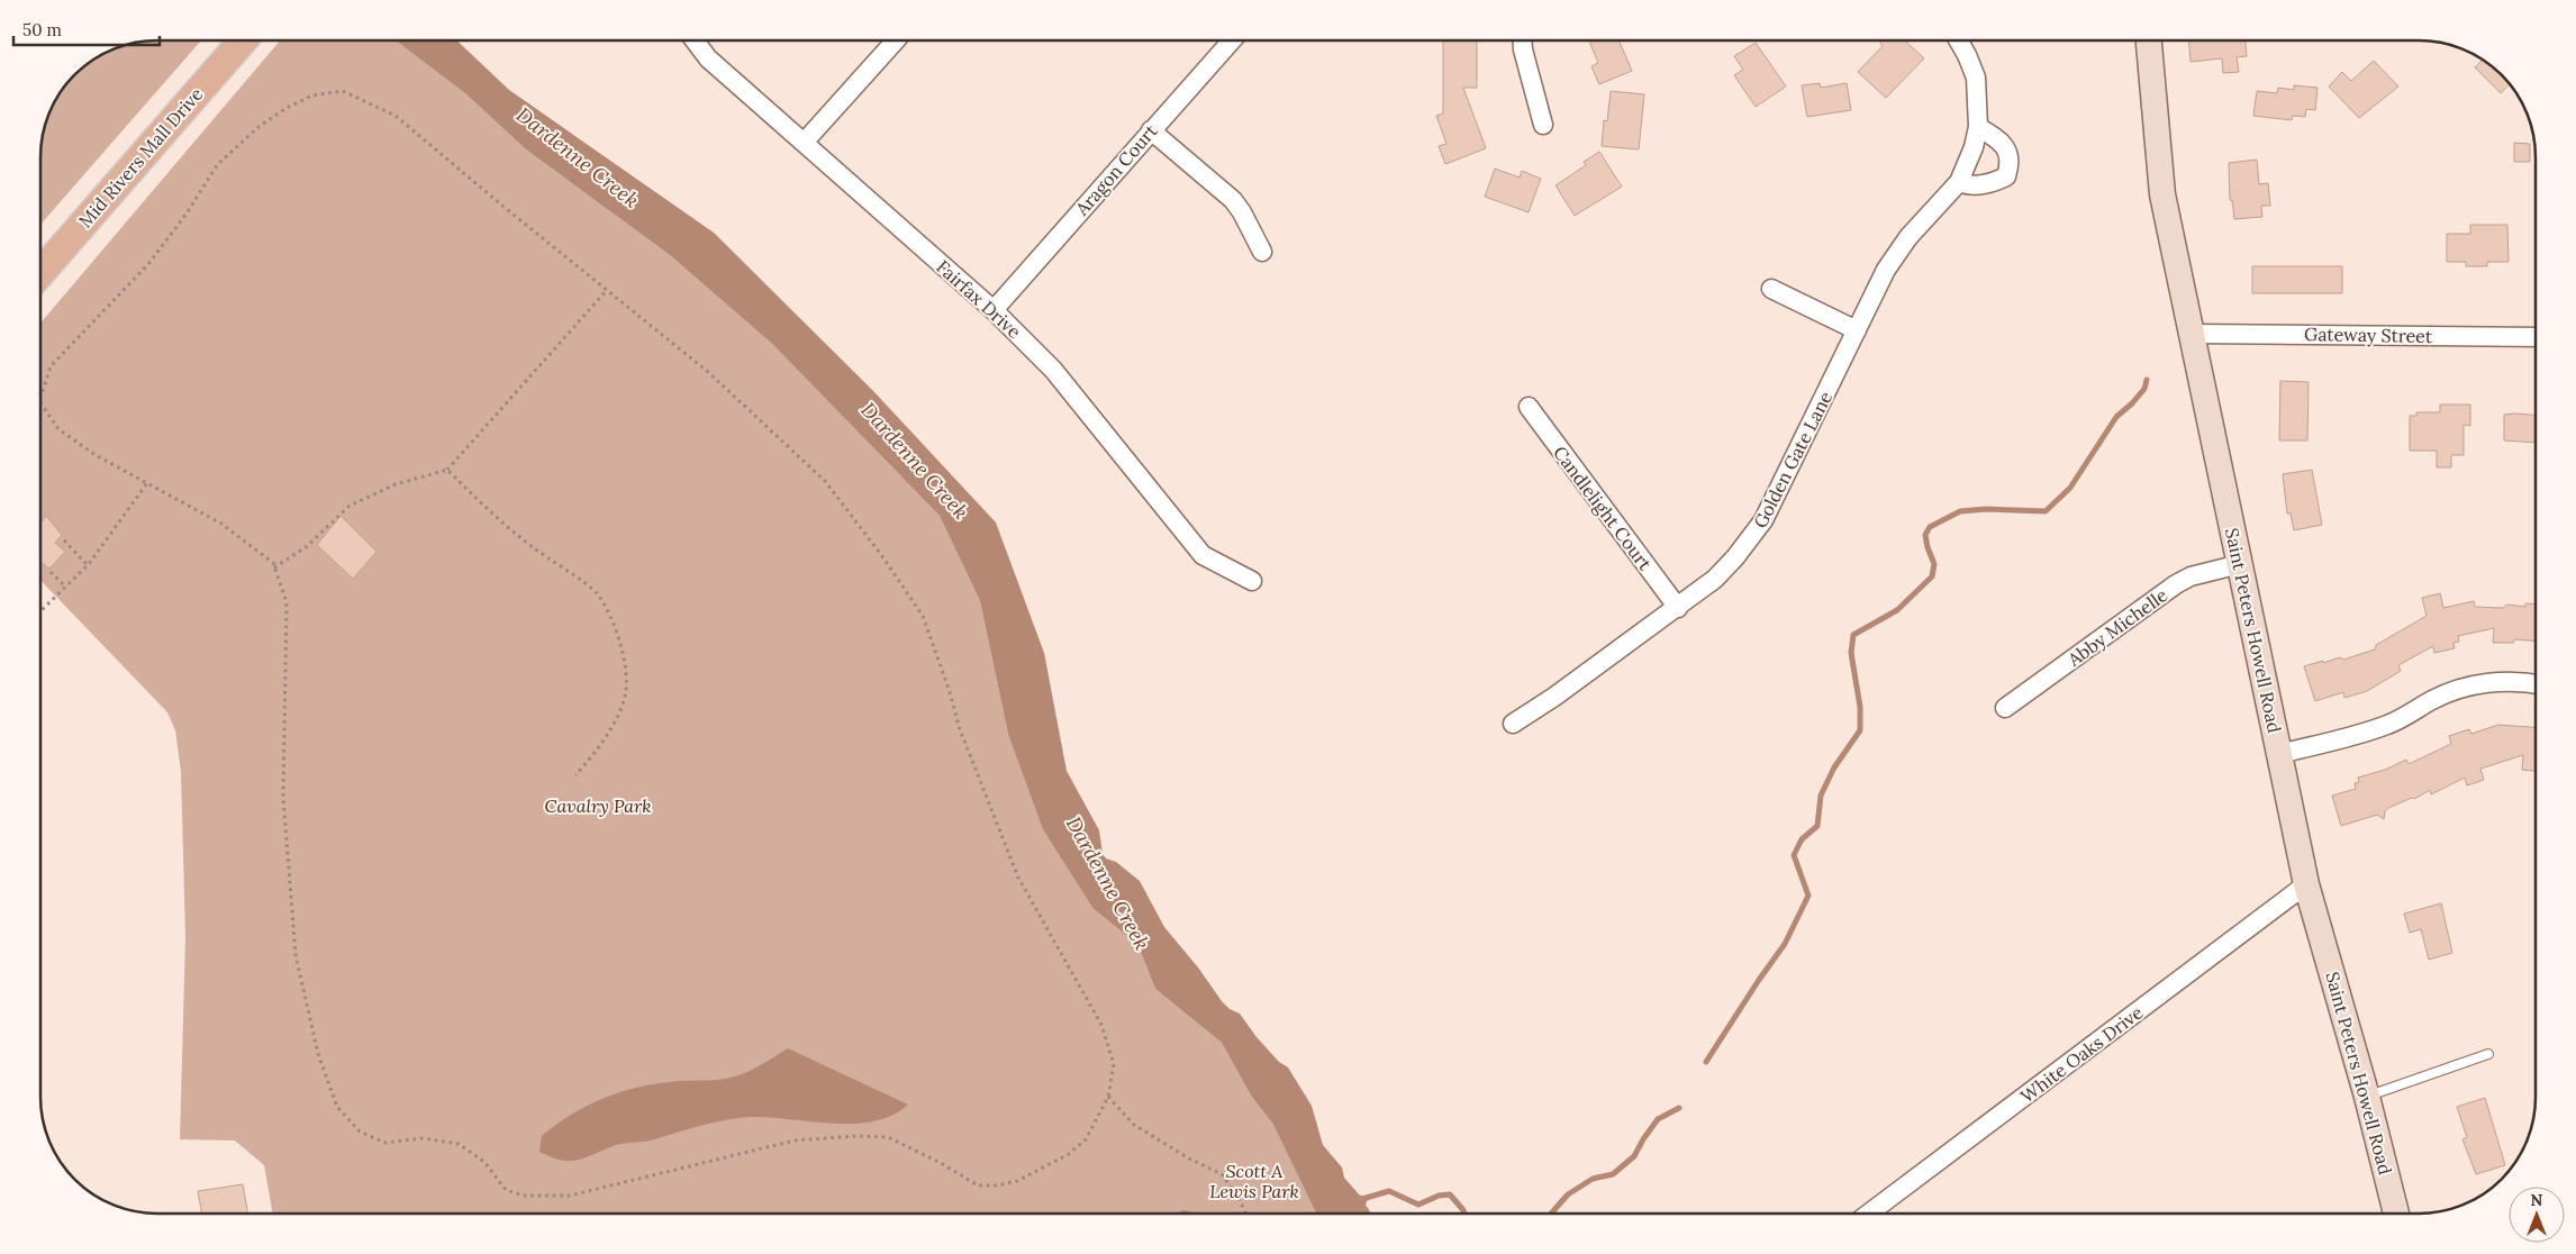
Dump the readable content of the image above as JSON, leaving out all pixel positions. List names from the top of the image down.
{
  "streets": {
    "main road": ["Mid Rivers Mall Drive", "Saint Peters Howell Road"],
    "street": [
      "Aragon Court",
      "Fairfax Drive",
      "Gateway Street",
      "Golden Gate Lane",
      "Candlelight Court",
      "Abby Michelle",
      "White Oaks Drive"
    ]
  },
  "crossings": [
    ["Aragon Court", "Fairfax Drive"],
    ["Gateway Street", "Saint Peters Howell Road"],
    ["Golden Gate Lane", "Candlelight Court"],
    ["Abby Michelle", "Saint Peters Howell Road"],
    ["Saint Peters Howell Road", "White Oaks Drive"]
  ],
  "water": ["Dardenne Creek"],
  "parks": ["Cavalry Park", "Scott A Lewis Park"],
  "scale_bar": "50 m",
  "north": "top"
}
